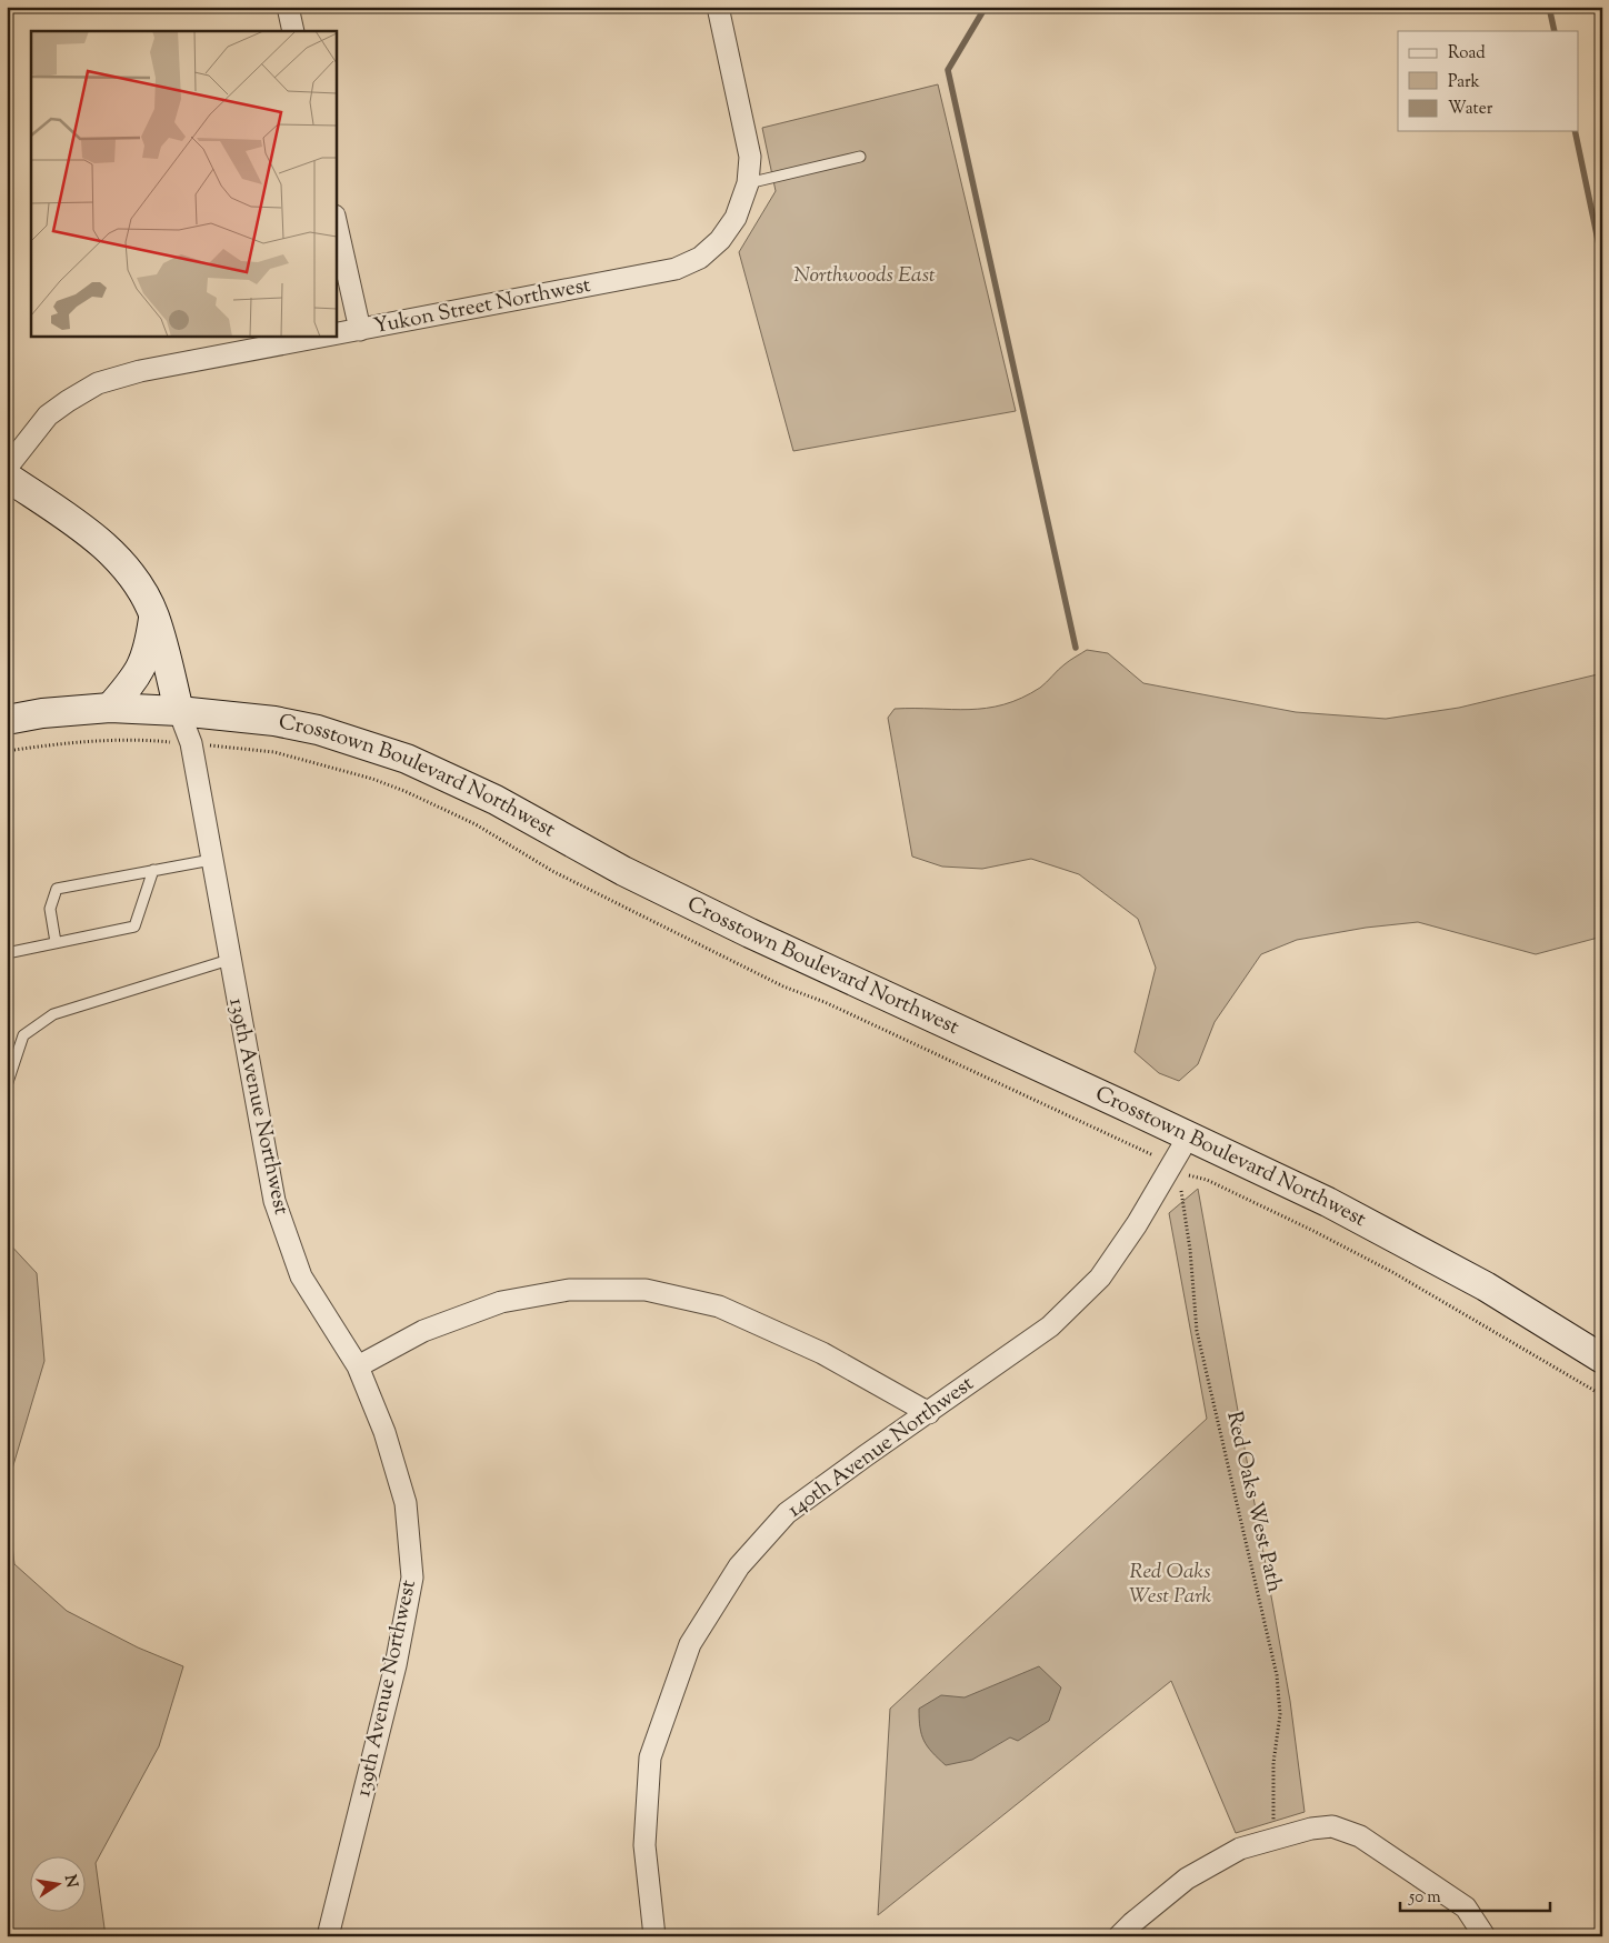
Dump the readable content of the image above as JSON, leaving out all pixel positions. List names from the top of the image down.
{
  "streets": {
    "street": [
      "Yukon Street Northwest",
      "Crosstown Boulevard Northwest",
      "139th Avenue Northwest",
      "140th Avenue Northwest"
    ],
    "path": ["Red Oaks West Path"]
  },
  "crossings": [
    ["Crosstown Boulevard Northwest", "139th Avenue Northwest"],
    ["Crosstown Boulevard Northwest", "140th Avenue Northwest"]
  ],
  "parks": ["Northwoods East", "Red Oaks West Park"],
  "legend": ["Road", "Park", "Water"],
  "scale_bar": "50 m",
  "north": "right"
}
